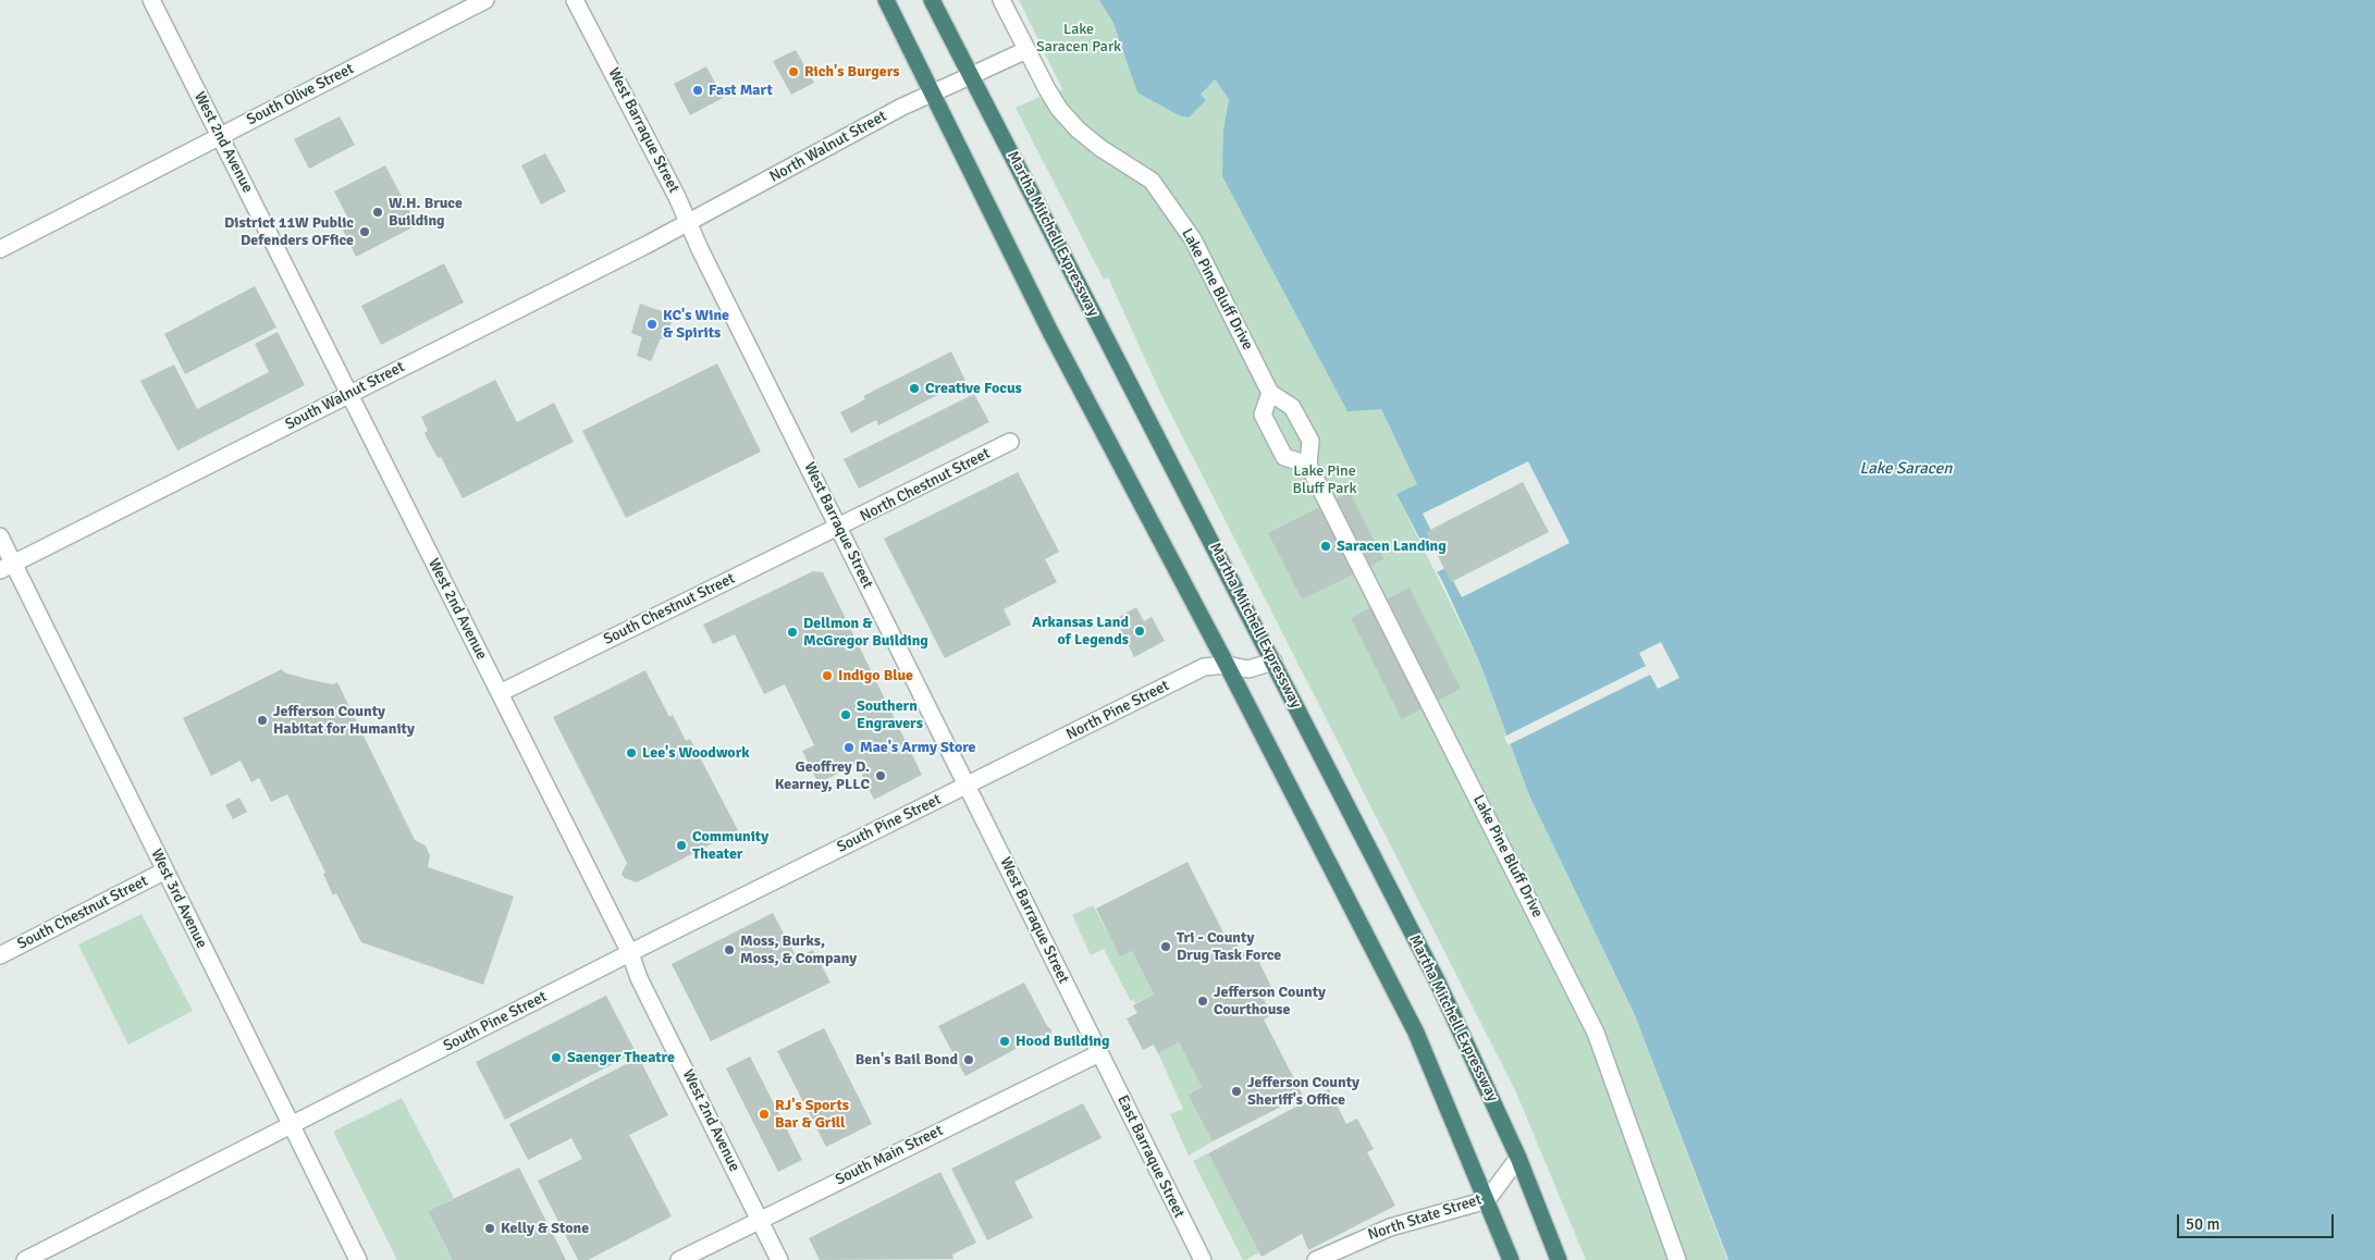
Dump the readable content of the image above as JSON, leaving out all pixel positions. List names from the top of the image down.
{
  "streets": {
    "highway": ["Martha Mitchell Expressway"],
    "street": [
      "South Olive Street",
      "West Barraque Street",
      "West 2nd Avenue",
      "North Walnut Street",
      "Lake Pine Bluff Drive",
      "South Walnut Street",
      "North Chestnut Street",
      "South Chestnut Street",
      "North Pine Street",
      "South Pine Street",
      "West 3rd Avenue",
      "South Main Street",
      "East Barraque Street",
      "North State Street"
    ]
  },
  "crossings": [
    ["South Olive Street", "West 2nd Avenue"],
    ["West Barraque Street", "North Walnut Street"],
    ["West Barraque Street", "South Walnut Street"],
    ["West Barraque Street", "North Chestnut Street"],
    ["West Barraque Street", "South Chestnut Street"],
    ["West Barraque Street", "North Pine Street"],
    ["West Barraque Street", "South Pine Street"],
    ["West Barraque Street", "South Main Street"],
    ["West Barraque Street", "East Barraque Street"],
    ["West 2nd Avenue", "South Walnut Street"],
    ["West 2nd Avenue", "South Chestnut Street"],
    ["West 2nd Avenue", "South Pine Street"],
    ["West 2nd Avenue", "South Main Street"],
    ["North Walnut Street", "Martha Mitchell Expressway"],
    ["North Walnut Street", "Lake Pine Bluff Drive"],
    ["North Walnut Street", "South Walnut Street"],
    ["Martha Mitchell Expressway", "North Pine Street"],
    ["Martha Mitchell Expressway", "North State Street"],
    ["South Walnut Street", "West 3rd Avenue"],
    ["North Chestnut Street", "South Chestnut Street"],
    ["South Chestnut Street", "West 3rd Avenue"],
    ["North Pine Street", "South Pine Street"],
    ["South Pine Street", "West 3rd Avenue"],
    ["South Main Street", "East Barraque Street"]
  ],
  "water": ["Lake Saracen"],
  "parks": ["Lake Saracen Park", "Lake Pine Bluff Park"],
  "places": [
    "Rich's Burgers",
    "Fast Mart",
    "W.H. Bruce Building",
    "District 11W Public Defenders OFfice",
    "KC's Wine & Spirits",
    "Creative Focus",
    "Saracen Landing",
    "Arkansas Land of Legends",
    "Dellmon & McGregor Building",
    "Indigo Blue",
    "Southern Engravers",
    "Jefferson County Habitat for Humanity",
    "Mae's Army Store",
    "Lee's Woodwork",
    "Geoffrey D. Kearney, PLLC",
    "Community Theater",
    "Tri - County Drug Task Force",
    "Moss, Burks, Moss, & Company",
    "Jefferson County Courthouse",
    "Hood Building",
    "Saenger Theatre",
    "Ben's Bail Bond",
    "Jefferson County Sheriff's Office",
    "RJ's Sports Bar & Grill",
    "Kelly & Stone"
  ],
  "scale_bar": "50 m"
}
